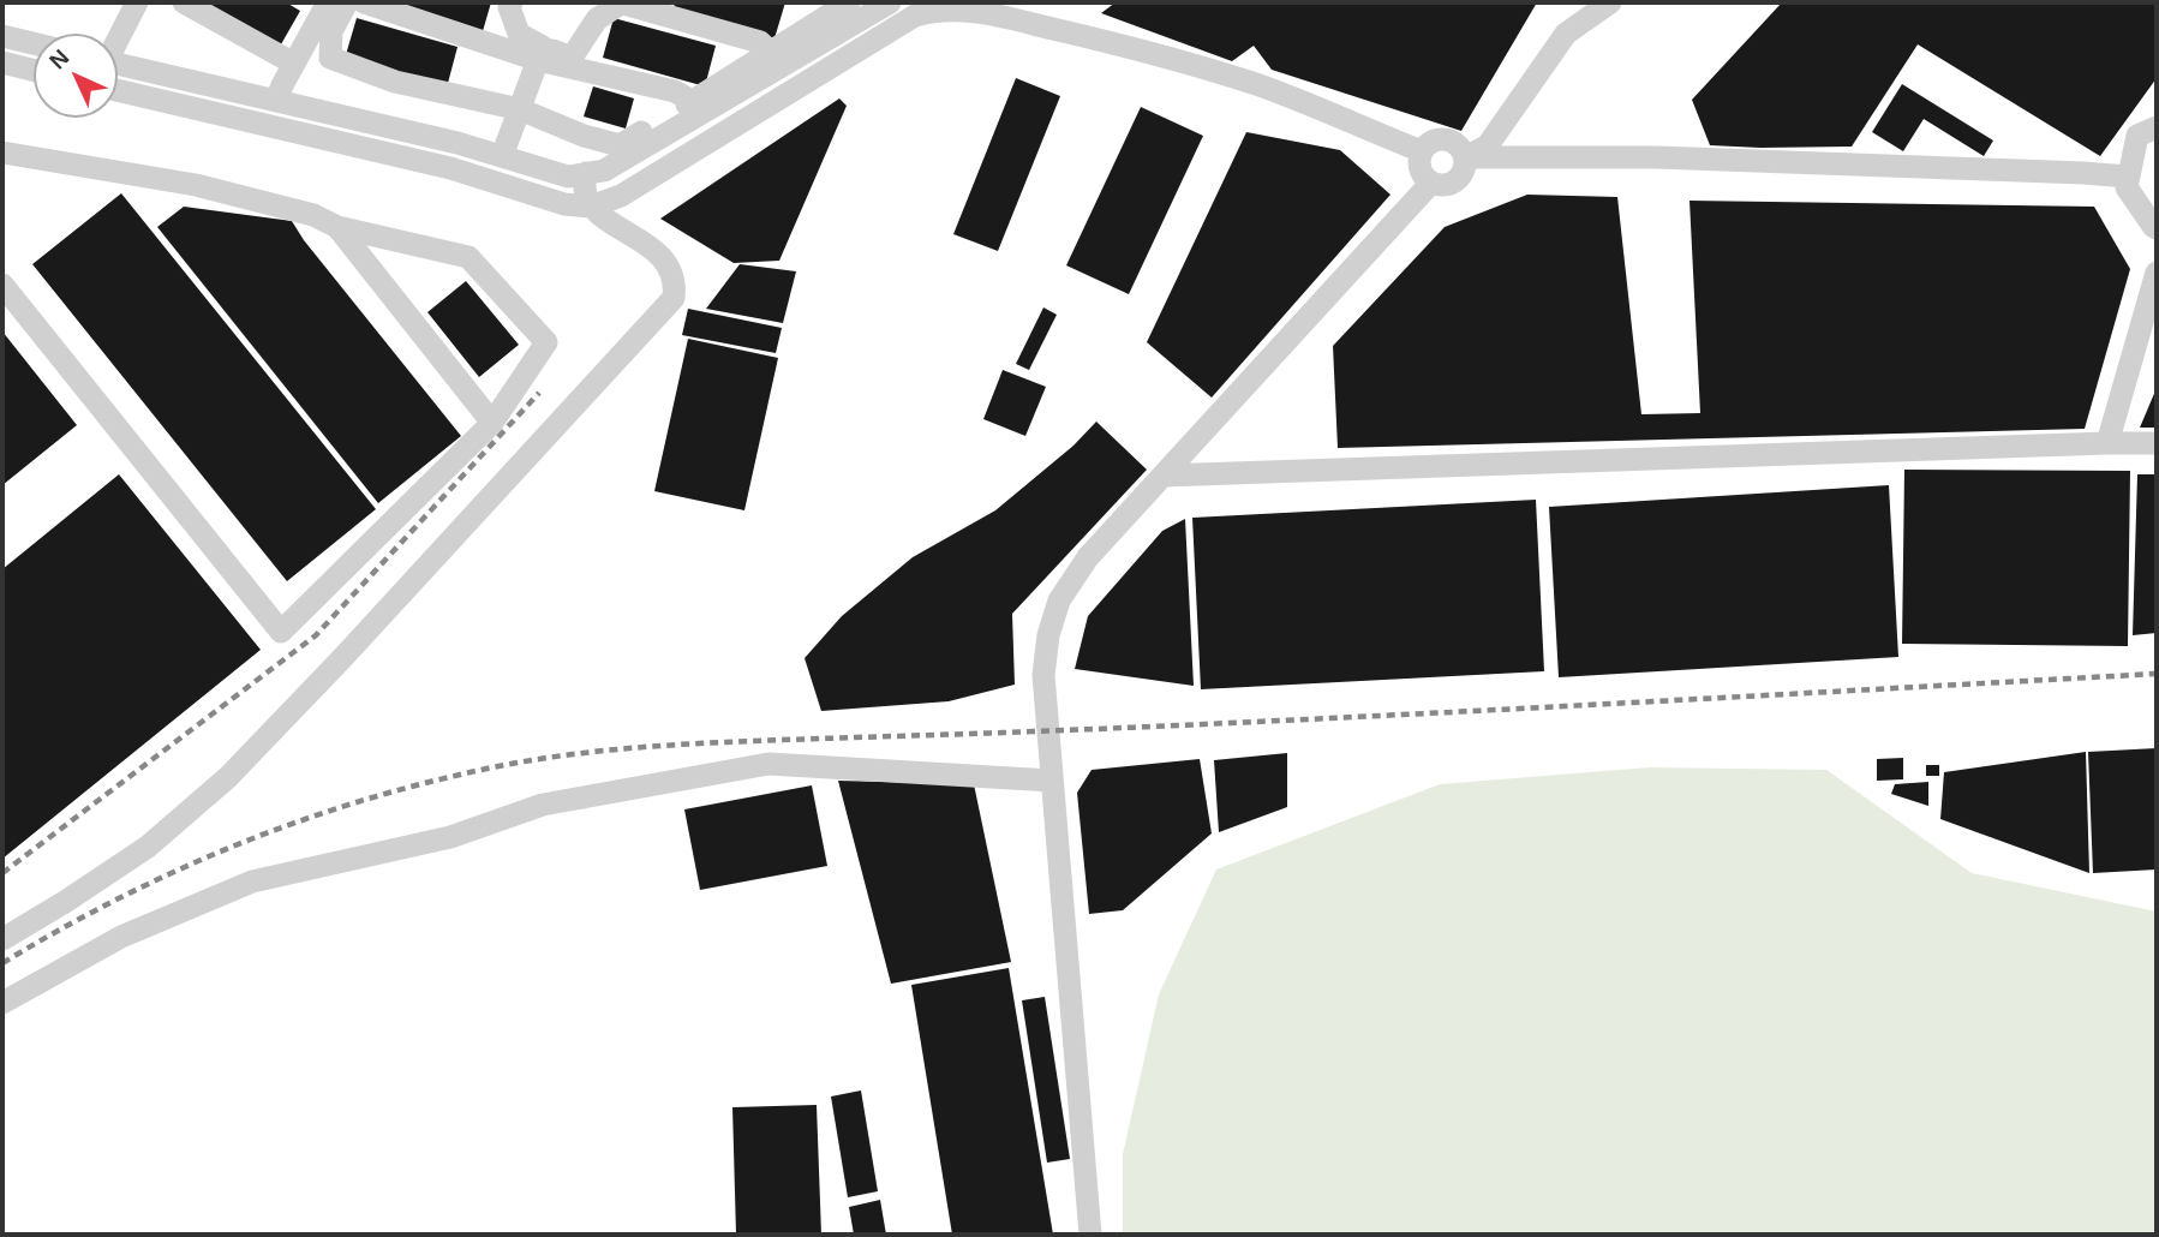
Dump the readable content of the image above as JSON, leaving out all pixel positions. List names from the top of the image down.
{
  "north": "top left"
}
